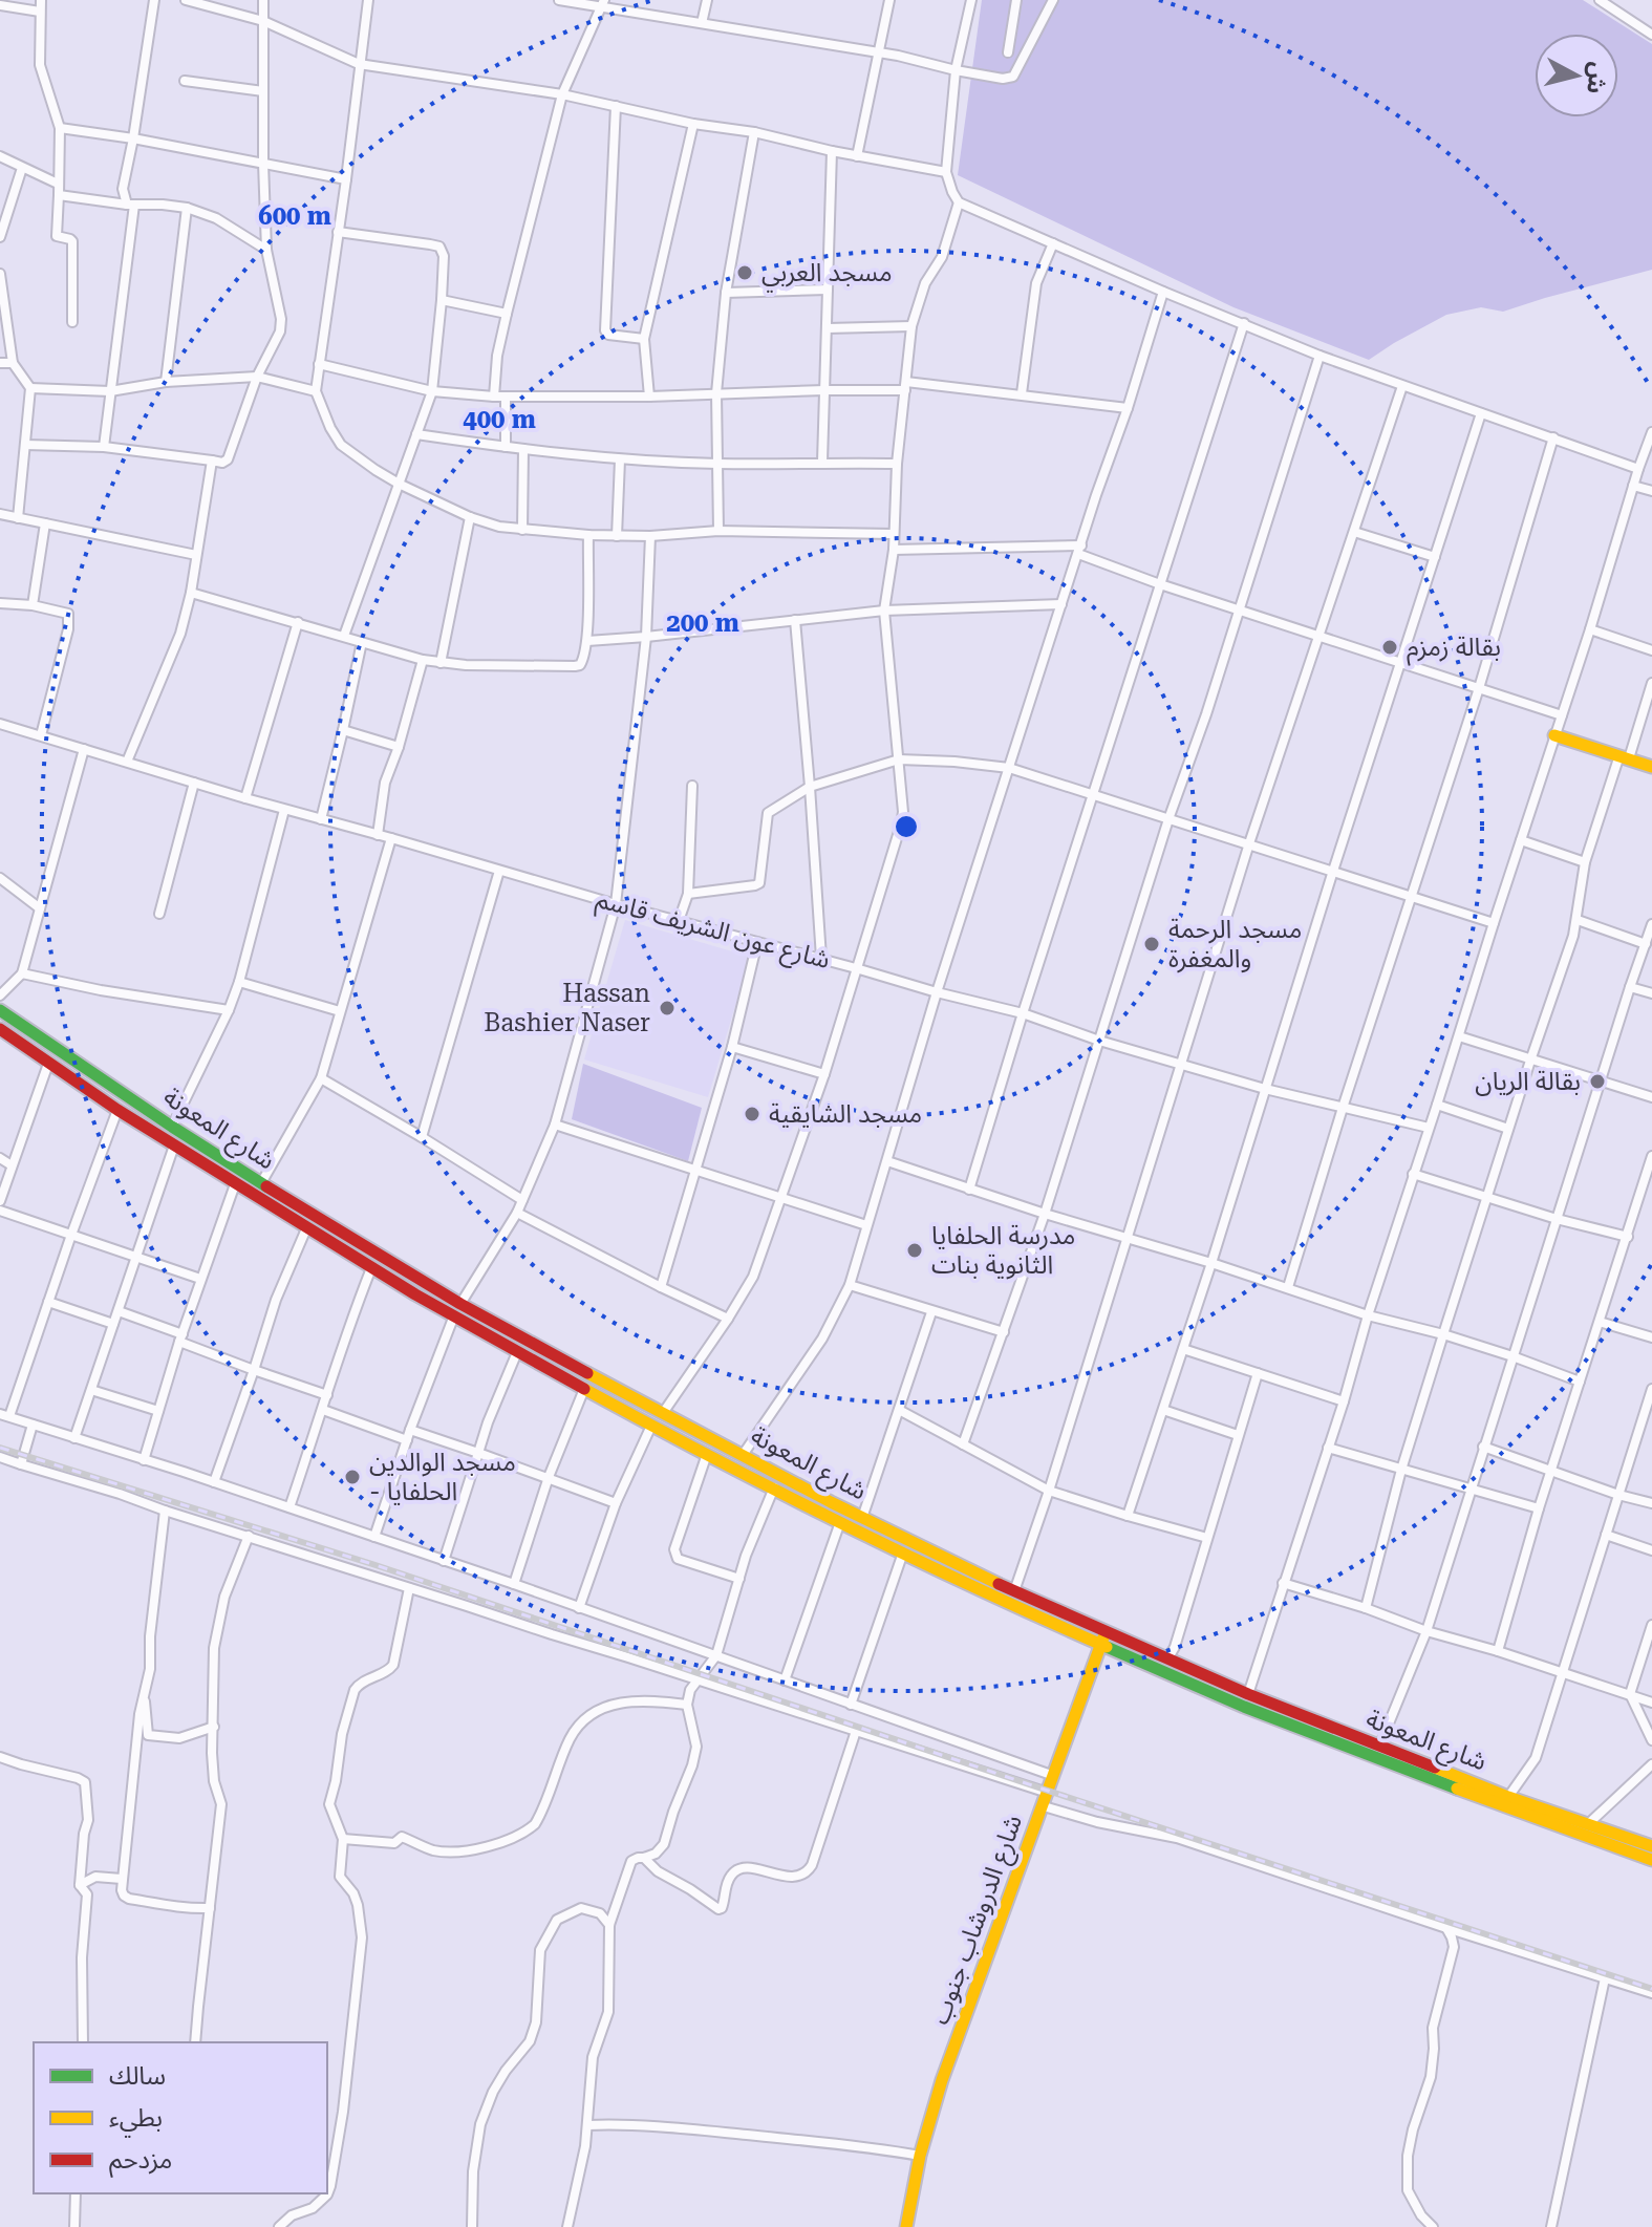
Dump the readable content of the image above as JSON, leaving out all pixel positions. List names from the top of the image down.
{
  "streets": {
    "main road": ["شارع المعونة", "شارع الدروشاب جنوب"],
    "street": ["شارع عون الشريف قاسم"]
  },
  "crossings": [
    ["شارع المعونة", "شارع الدروشاب جنوب"]
  ],
  "places": [
    "مسجد العربي",
    "بقالة زمزم",
    "مسجد الرحمة والمغفرة",
    "Hassan Bashier Naser",
    "بقالة الريان",
    "مسجد الشايقية",
    "مدرسة الحلفايا الثانوية بنات",
    "مسجد الوالدين - الحلفايا"
  ],
  "legend": ["سالك", "بطيء", "مزدحم"],
  "north": "right",
  "rings": ["600 m", "400 m", "200 m"]
}
